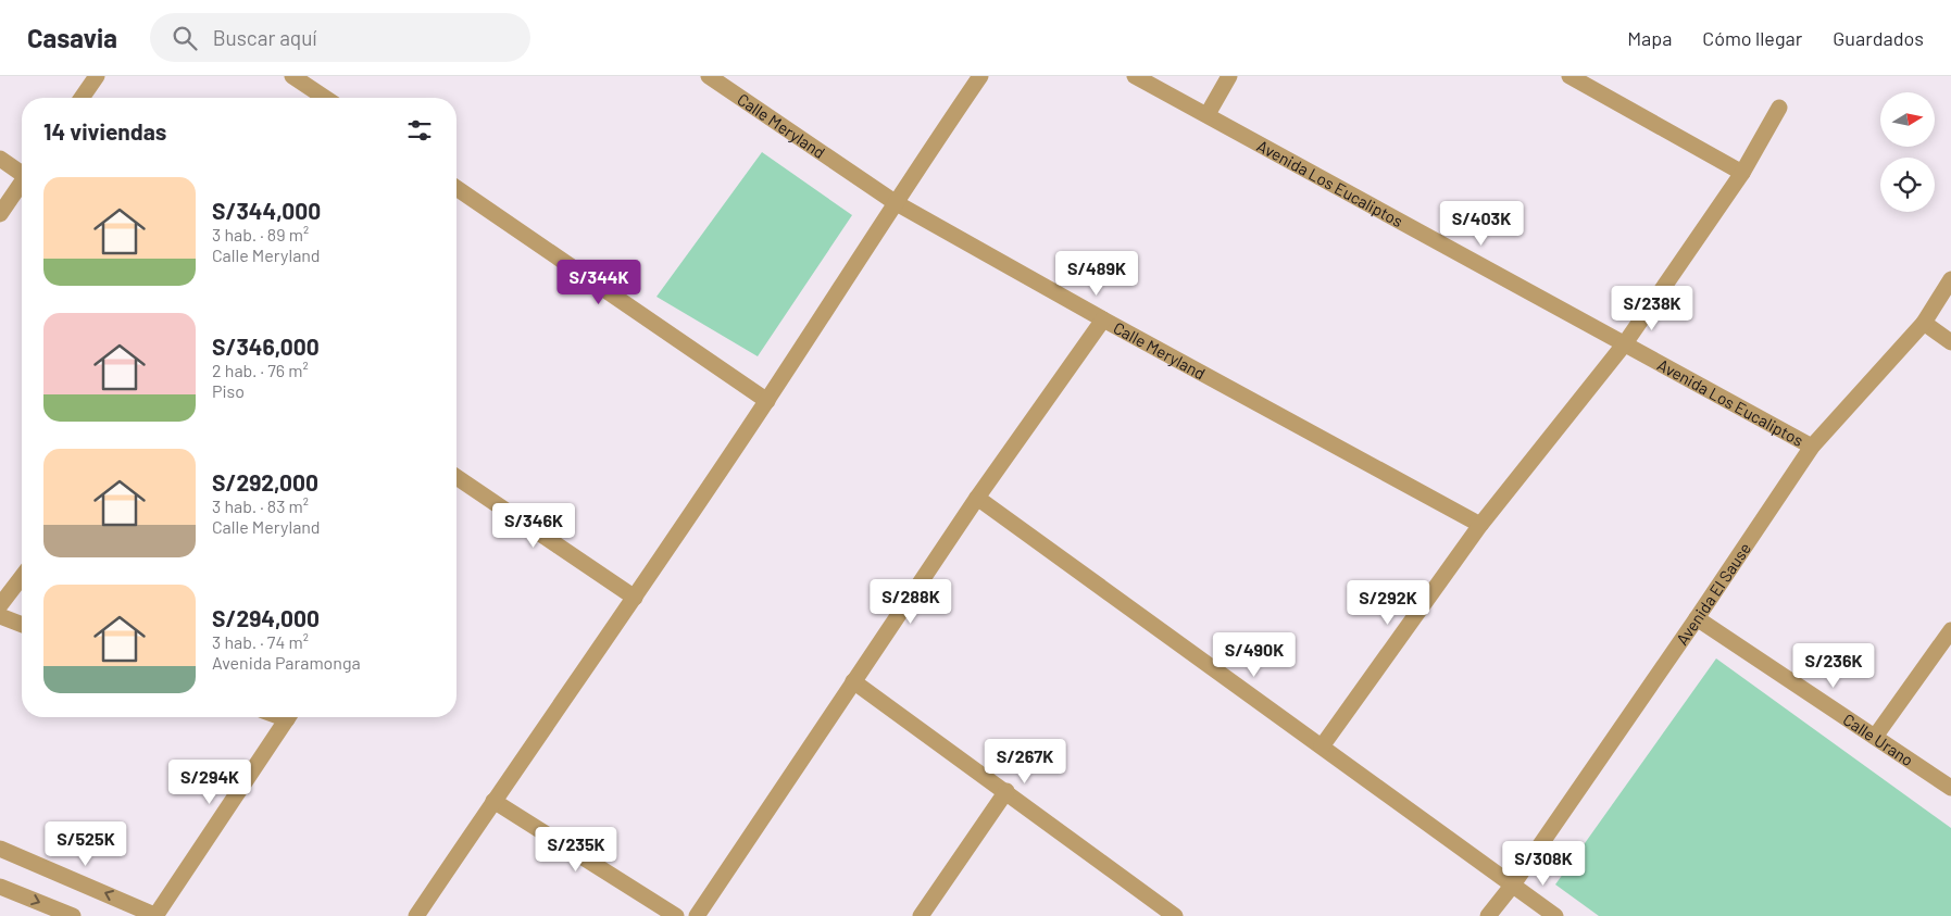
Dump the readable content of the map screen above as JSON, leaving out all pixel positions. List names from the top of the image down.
{
  "streets": {
    "street": [
      "Calle Meryland",
      "Avenida Los Eucaliptos",
      "Avenida El Sause",
      "Calle Urano"
    ]
  },
  "crossings": [
    ["Avenida Los Eucaliptos", "Avenida El Sause"],
    ["Avenida El Sause", "Calle Urano"]
  ],
  "north": "right",
  "page": {
    "header": "Casavia",
    "search": "Buscar aquí",
    "nav": ["Mapa", "Cómo llegar", "Guardados"],
    "heading": "14 viviendas",
    "list": [
      {
        "name": "S/344,000",
        "note": "3 hab. · 89 m² · Calle Meryland"
      },
      {
        "name": "S/346,000",
        "note": "2 hab. · 76 m² · Piso"
      },
      {
        "name": "S/292,000",
        "note": "3 hab. · 83 m² · Calle Meryland"
      },
      {
        "name": "S/294,000",
        "note": "3 hab. · 74 m² · Avenida Paramonga"
      }
    ],
    "price": [
      "S/403K",
      "S/489K",
      "S/344K",
      "S/238K",
      "S/346K",
      "S/288K",
      "S/292K",
      "S/490K",
      "S/236K",
      "S/267K",
      "S/294K",
      "S/525K",
      "S/235K",
      "S/308K"
    ]
  }
}
